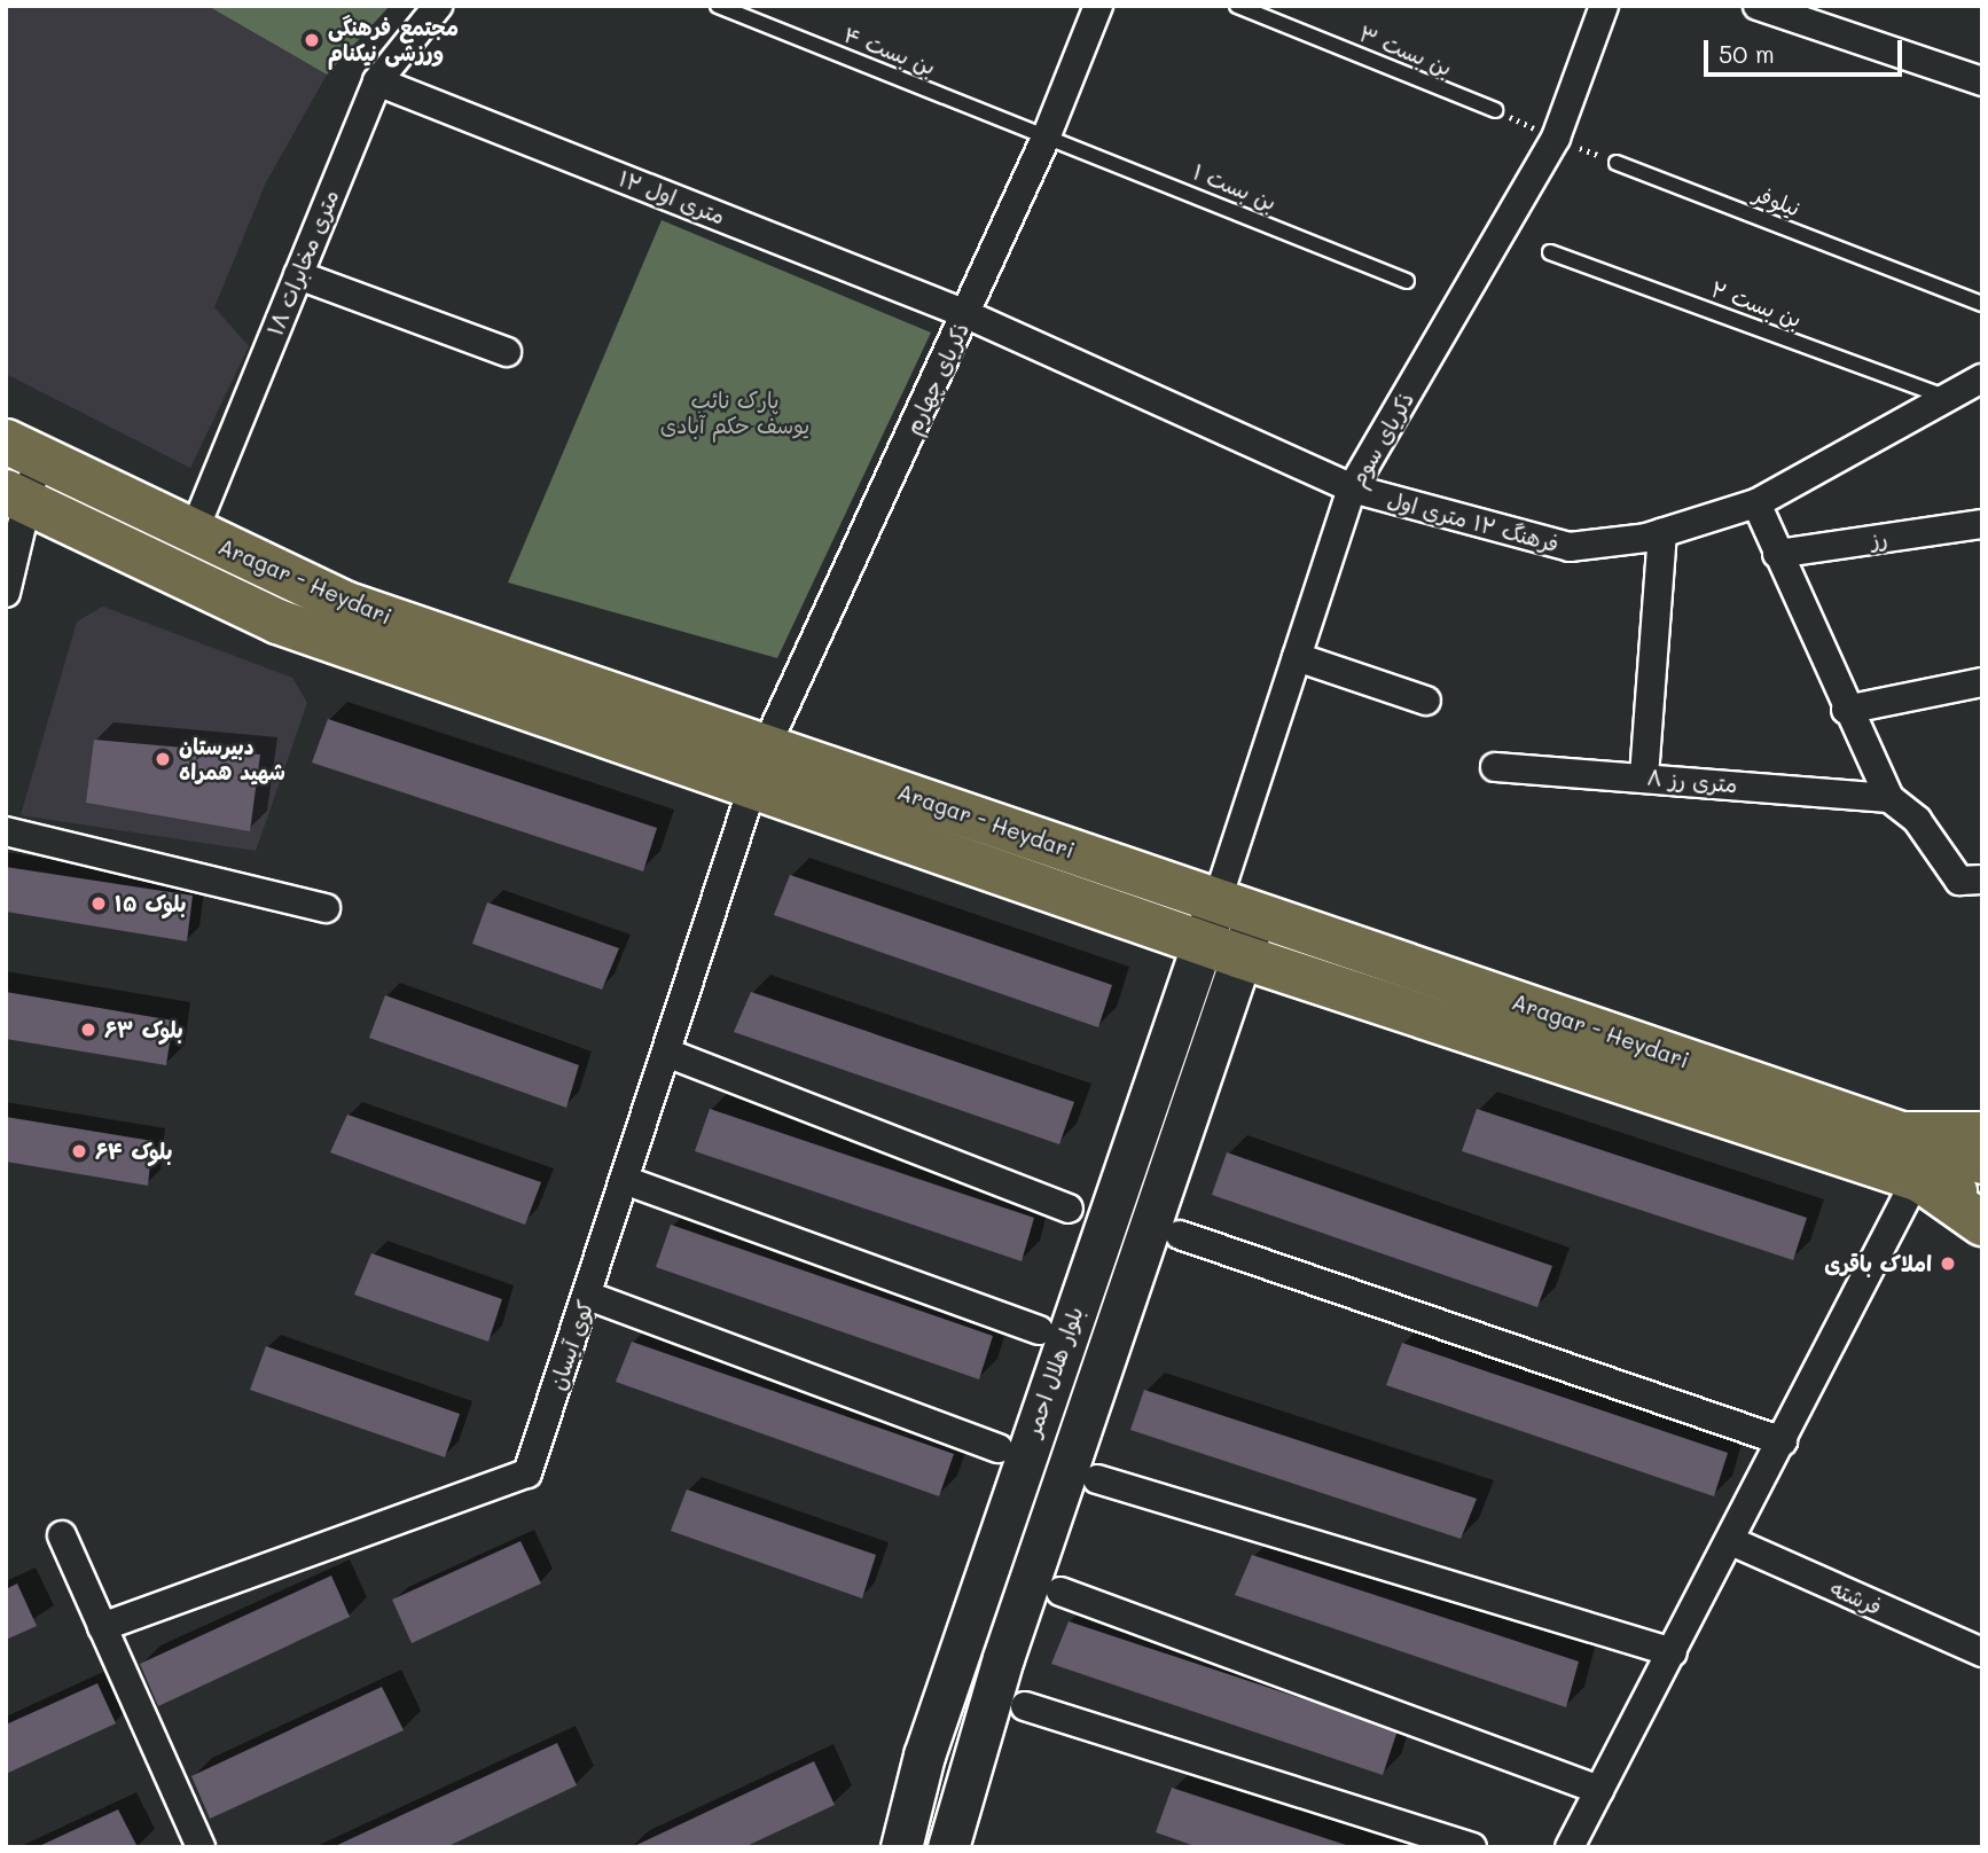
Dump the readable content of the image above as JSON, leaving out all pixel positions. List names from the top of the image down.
{
  "streets": {
    "main road": ["Aragar - Heydari", "بلوار هلال احمر"],
    "street": [
      "۱۲ متری اول",
      "۱۸ متری مخابرات",
      "ذکریای چهارم",
      "ذکریای سوم",
      "فرهنگ ۱۲ متری اول",
      "رز",
      "۸ متری رز",
      "کوی آیسان",
      "فرشته"
    ],
    "lane": [
      "بن بست ۴",
      "بن بست ۳",
      "بن بست ۱",
      "نیلوفر",
      "بن بست ۲"
    ]
  },
  "crossings": [
    ["بن بست ۴", "بن بست ۱"],
    ["بن بست ۴", "ذکریای چهارم"],
    ["بن بست ۱", "ذکریای چهارم"],
    ["۱۲ متری اول", "۱۸ متری مخابرات"],
    ["۱۲ متری اول", "ذکریای چهارم"],
    ["۱۲ متری اول", "فرهنگ ۱۲ متری اول"],
    ["۱۸ متری مخابرات", "Aragar - Heydari"],
    ["بن بست ۲", "فرهنگ ۱۲ متری اول"],
    ["ذکریای چهارم", "فرهنگ ۱۲ متری اول"],
    ["ذکریای چهارم", "Aragar - Heydari"],
    ["ذکریای چهارم", "کوی آیسان"],
    ["ذکریای سوم", "فرهنگ ۱۲ متری اول"],
    ["ذکریای سوم", "Aragar - Heydari"],
    ["ذکریای سوم", "بلوار هلال احمر"],
    ["Aragar - Heydari", "کوی آیسان"],
    ["Aragar - Heydari", "بلوار هلال احمر"]
  ],
  "parks": ["پارک نائب یوسف حکم آبادی"],
  "places": [
    "مجتمع فرهنگی ورزشی نیکنام",
    "دبیرستان شهید همراه",
    "بلوک ۱۵",
    "بلوک ۶۳",
    "بلوک ۶۴",
    "املاک باقری"
  ],
  "scale_bar": "50 m"
}
